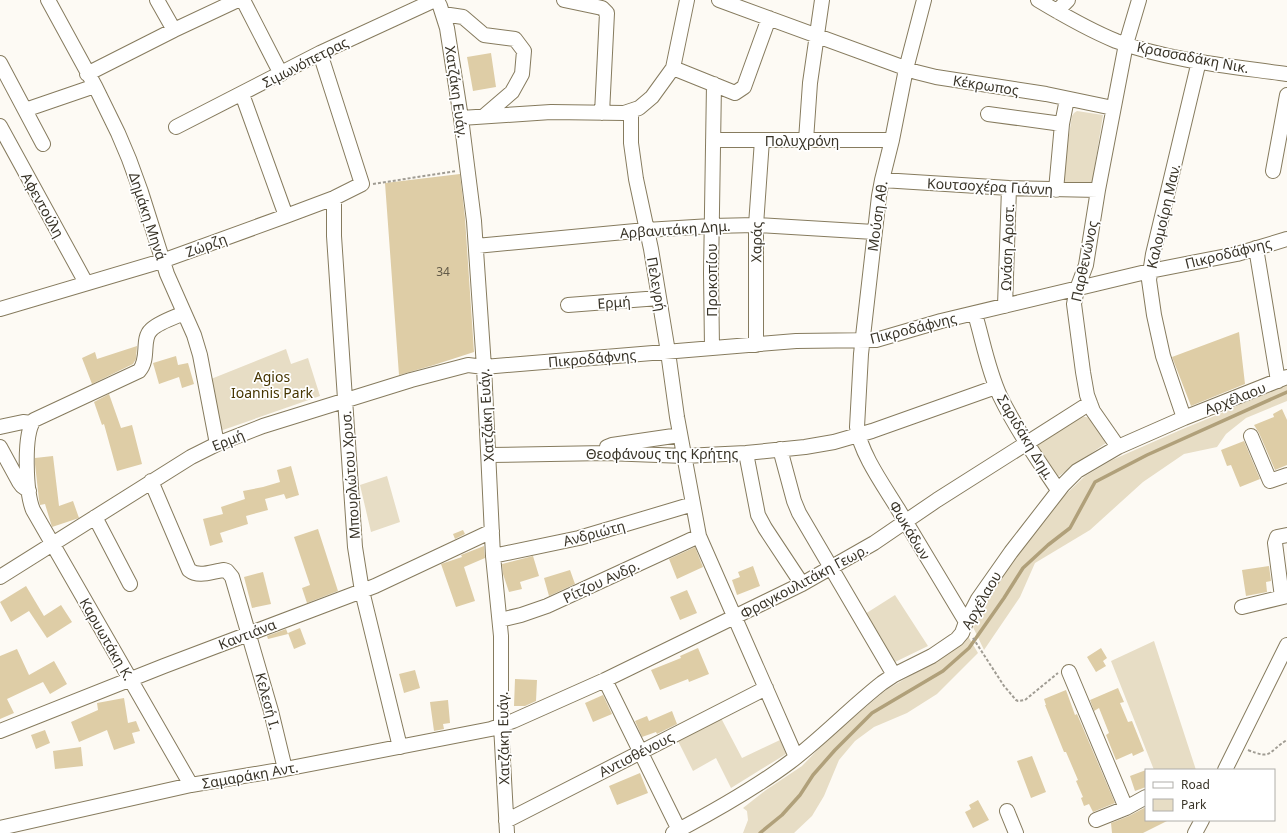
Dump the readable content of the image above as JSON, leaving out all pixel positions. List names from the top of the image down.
{
  "streets": {
    "street": [
      "Κρασσαδάκη Νικ.",
      "Σιμωνόπετρας",
      "Κέκρωπος",
      "Χατζάκη Ευάγ.",
      "Πολυχρόνη",
      "Κουτσοχέρα Γιάννη",
      "Αφεντούλη",
      "Δημάκη Μηνά",
      "Μούση Αθ.",
      "Καλομοίρη Μαν.",
      "Αρβανιτάκη Δημ.",
      "Χαράς",
      "Ζώρζη",
      "Ωνάση Αριστ.",
      "Πικροδάφνης",
      "Παρθενώνος",
      "Προκοπίου",
      "Πελεγρή",
      "Ερμή",
      "Αρχέλαου",
      "Σαριδάκη Δημ.",
      "Θεοφάνους της Κρήτης",
      "Μπουρλώτου Χρυσ.",
      "Φωκάδων",
      "Ανδριώτη",
      "Ρίτζου Ανδρ.",
      "Φραγκουλιτάκη Γεωρ.",
      "Καντιάνα",
      "Καρυωτάκη Κ.",
      "Κελεσή Ι.",
      "Αντισθένους",
      "Σαμαράκη Αντ."
    ]
  },
  "crossings": [
    ["Κρασσαδάκη Νικ.", "Καλομοίρη Μαν."],
    ["Κρασσαδάκη Νικ.", "Παρθενώνος"],
    ["Σιμωνόπετρας", "Χατζάκη Ευάγ."],
    ["Κέκρωπος", "Μούση Αθ."],
    ["Κέκρωπος", "Παρθενώνος"],
    ["Χατζάκη Ευάγ.", "Αρβανιτάκη Δημ."],
    ["Χατζάκη Ευάγ.", "Πικροδάφνης"],
    ["Χατζάκη Ευάγ.", "Ερμή"],
    ["Χατζάκη Ευάγ.", "Θεοφάνους της Κρήτης"],
    ["Χατζάκη Ευάγ.", "Ανδριώτη"],
    ["Χατζάκη Ευάγ.", "Ρίτζου Ανδρ."],
    ["Χατζάκη Ευάγ.", "Φραγκουλιτάκη Γεωρ."],
    ["Χατζάκη Ευάγ.", "Καντιάνα"],
    ["Χατζάκη Ευάγ.", "Αντισθένους"],
    ["Χατζάκη Ευάγ.", "Σαμαράκη Αντ."],
    ["Πολυχρόνη", "Μούση Αθ."],
    ["Πολυχρόνη", "Χαράς"],
    ["Πολυχρόνη", "Προκοπίου"],
    ["Κουτσοχέρα Γιάννη", "Μούση Αθ."],
    ["Κουτσοχέρα Γιάννη", "Ωνάση Αριστ."],
    ["Κουτσοχέρα Γιάννη", "Παρθενώνος"],
    ["Αφεντούλη", "Ζώρζη"],
    ["Δημάκη Μηνά", "Ζώρζη"],
    ["Δημάκη Μηνά", "Ερμή"],
    ["Μούση Αθ.", "Αρβανιτάκη Δημ."],
    ["Μούση Αθ.", "Πικροδάφνης"],
    ["Μούση Αθ.", "Θεοφάνους της Κρήτης"],
    ["Μούση Αθ.", "Φωκάδων"],
    ["Καλομοίρη Μαν.", "Πικροδάφνης"],
    ["Καλομοίρη Μαν.", "Αρχέλαου"],
    ["Αρβανιτάκη Δημ.", "Χαράς"],
    ["Αρβανιτάκη Δημ.", "Προκοπίου"],
    ["Αρβανιτάκη Δημ.", "Πελεγρή"],
    ["Χαράς", "Πικροδάφνης"],
    ["Ζώρζη", "Μπουρλώτου Χρυσ."],
    ["Ωνάση Αριστ.", "Πικροδάφνης"],
    ["Πικροδάφνης", "Παρθενώνος"],
    ["Πικροδάφνης", "Προκοπίου"],
    ["Πικροδάφνης", "Πελεγρή"],
    ["Πικροδάφνης", "Ερμή"],
    ["Πικροδάφνης", "Σαριδάκη Δημ."],
    ["Παρθενώνος", "Αρχέλαου"],
    ["Παρθενώνος", "Φραγκουλιτάκη Γεωρ."],
    ["Πελεγρή", "Ερμή"],
    ["Πελεγρή", "Αρχέλαου"],
    ["Πελεγρή", "Θεοφάνους της Κρήτης"],
    ["Πελεγρή", "Ανδριώτη"],
    ["Πελεγρή", "Ρίτζου Ανδρ."],
    ["Πελεγρή", "Φραγκουλιτάκη Γεωρ."],
    ["Πελεγρή", "Αντισθένους"],
    ["Ερμή", "Μπουρλώτου Χρυσ."],
    ["Ερμή", "Καρυωτάκη Κ."],
    ["Ερμή", "Κελεσή Ι."],
    ["Αρχέλαου", "Σαριδάκη Δημ."],
    ["Αρχέλαου", "Φωκάδων"],
    ["Σαριδάκη Δημ.", "Θεοφάνους της Κρήτης"],
    ["Σαριδάκη Δημ.", "Φραγκουλιτάκη Γεωρ."],
    ["Θεοφάνους της Κρήτης", "Φωκάδων"],
    ["Μπουρλώτου Χρυσ.", "Καντιάνα"],
    ["Μπουρλώτου Χρυσ.", "Σαμαράκη Αντ."],
    ["Φωκάδων", "Φραγκουλιτάκη Γεωρ."],
    ["Φραγκουλιτάκη Γεωρ.", "Σαμαράκη Αντ."],
    ["Καντιάνα", "Καρυωτάκη Κ."],
    ["Καντιάνα", "Κελεσή Ι."],
    ["Καρυωτάκη Κ.", "Σαμαράκη Αντ."],
    ["Κελεσή Ι.", "Σαμαράκη Αντ."]
  ],
  "parks": ["Agios Ioannis Park"],
  "house_numbers": ["34"],
  "legend": ["Road", "Park"]
}
